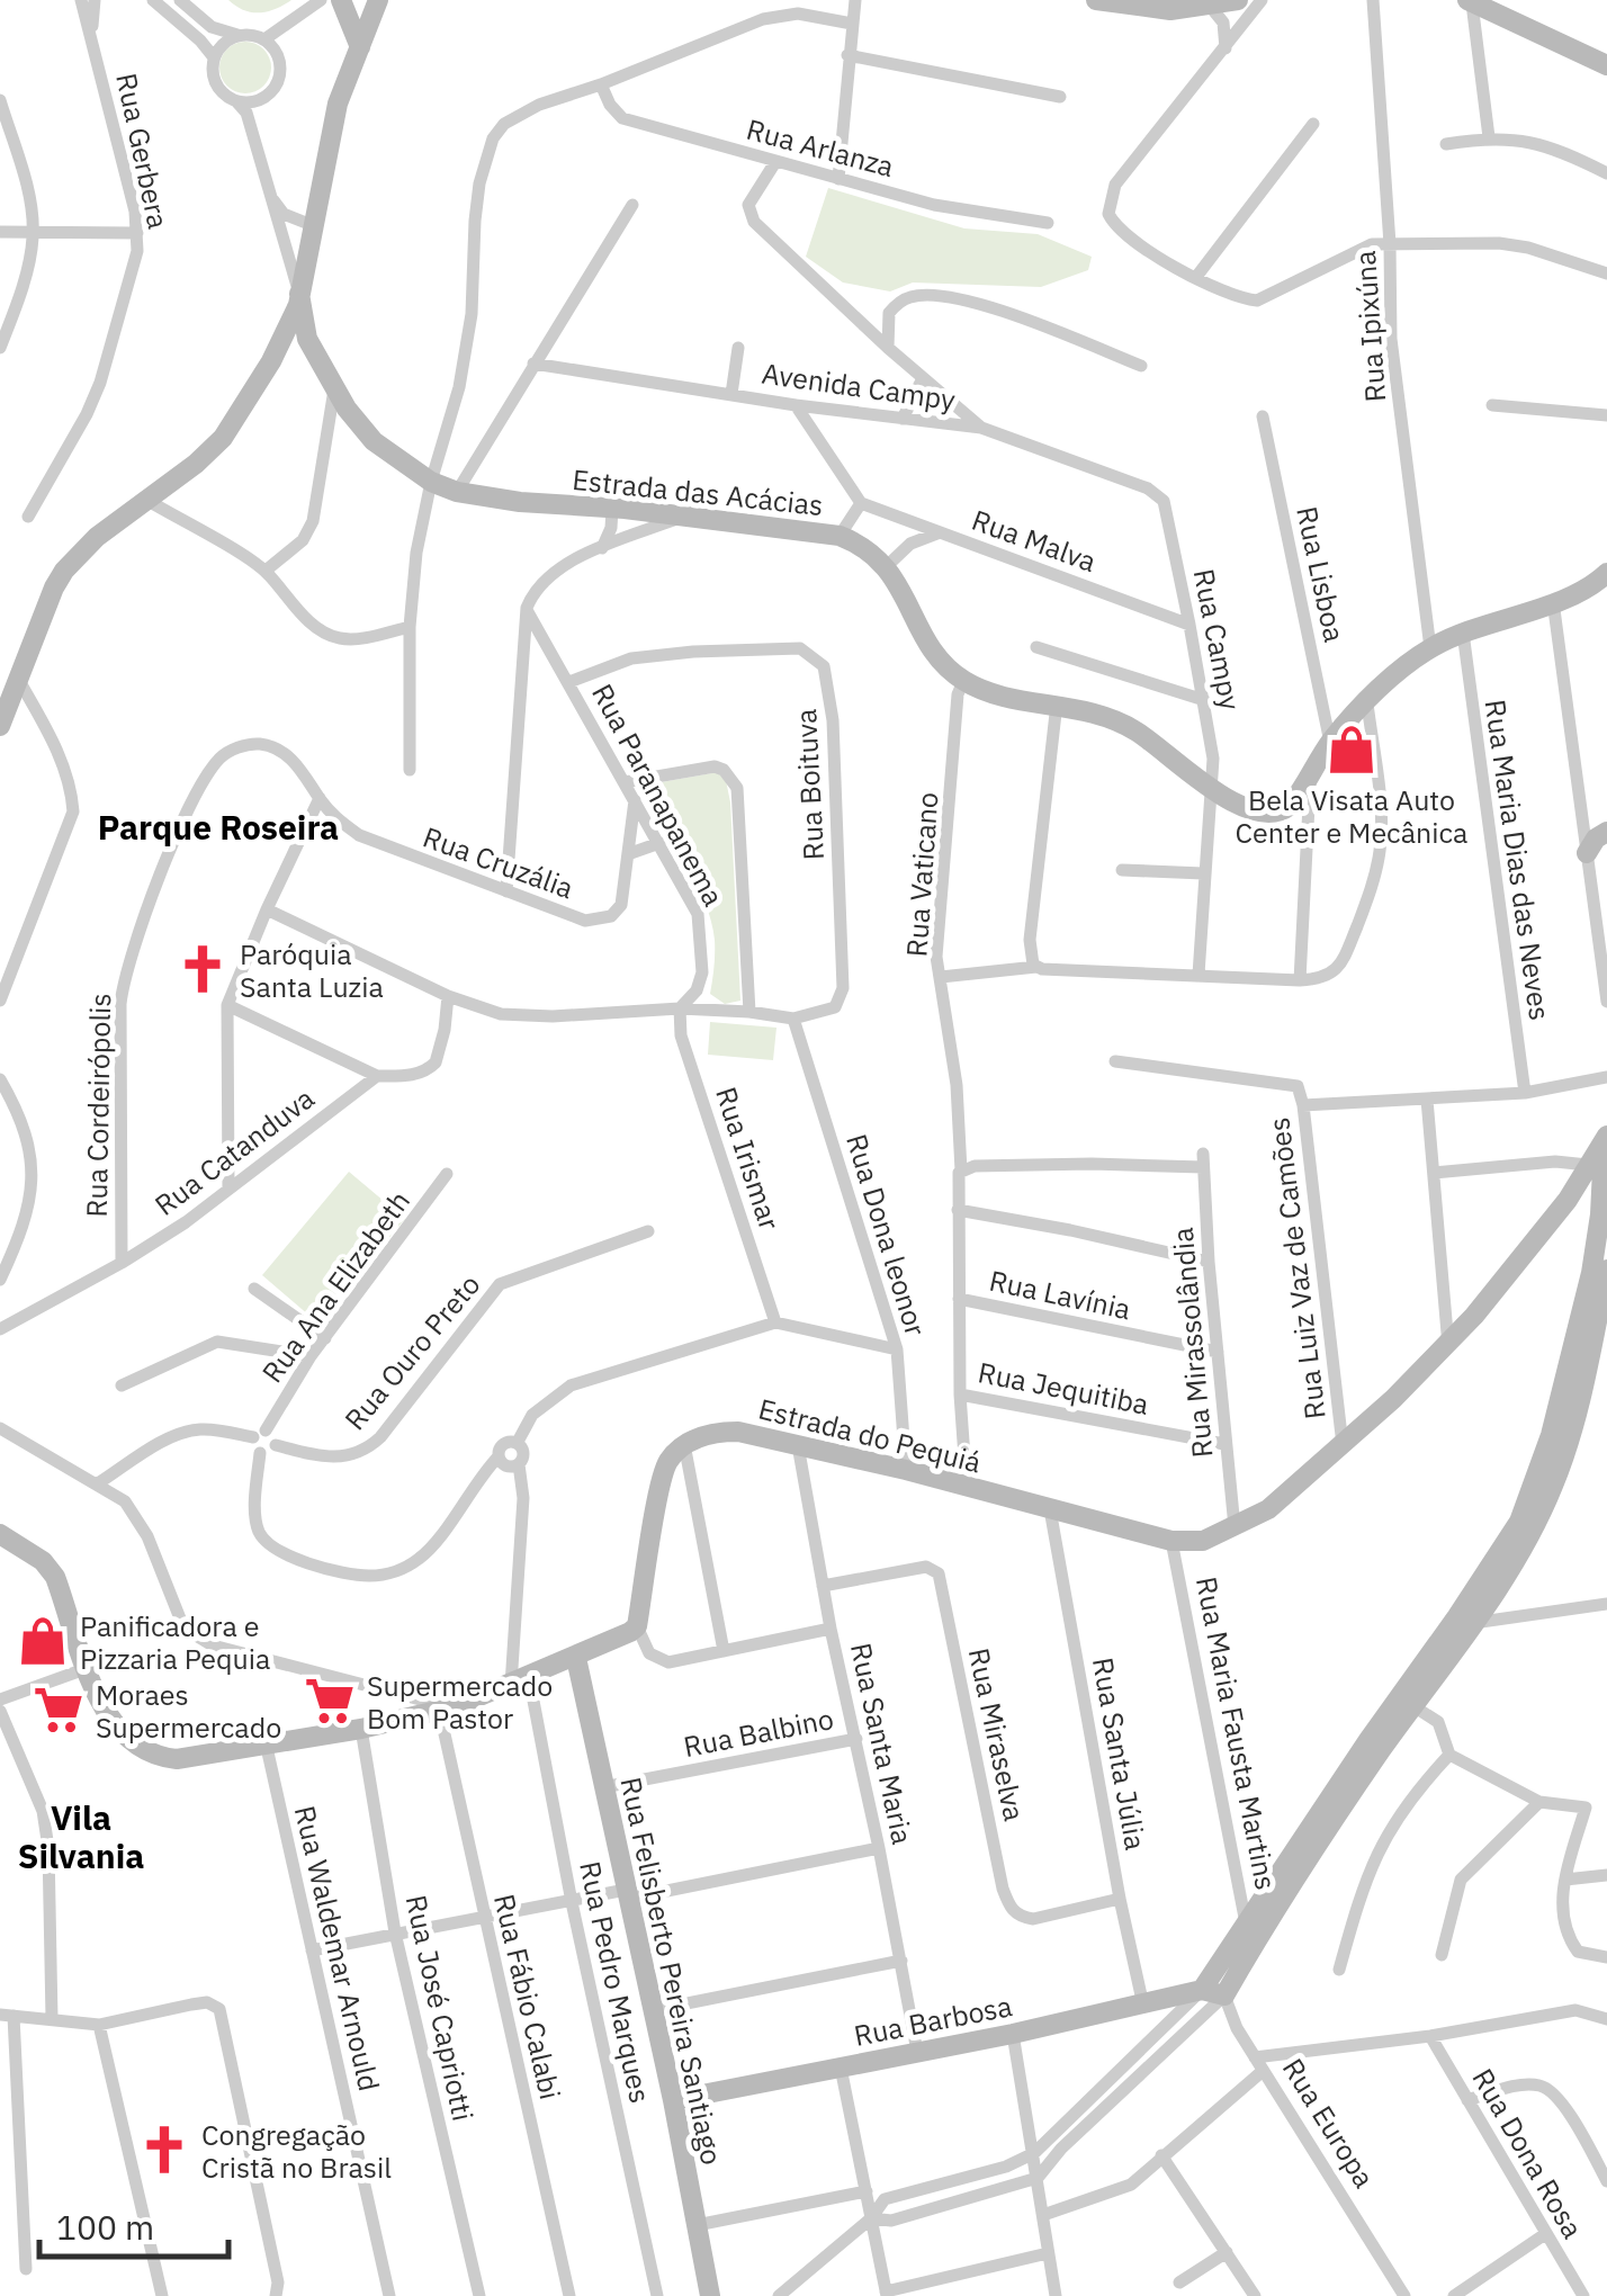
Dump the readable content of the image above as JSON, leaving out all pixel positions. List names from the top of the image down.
{
  "streets": {
    "street": [
      "Rua Arlanza",
      "Rua Gerbera",
      "Rua Ipixúna",
      "Avenida Campy",
      "Estrada das Acácias",
      "Rua Malva",
      "Rua Lisboa",
      "Rua Campy",
      "Rua Boituva",
      "Rua Paranapanema",
      "Rua Maria Dias das Neves",
      "Rua Cruzália",
      "Rua Vaticano",
      "Rua Cordeirópolis",
      "Rua Catanduva",
      "Rua Irismar",
      "Rua Dona leonor",
      "Rua Luiz Vaz de Camões",
      "Rua Ana Elizabeth",
      "Rua Lavínia",
      "Rua Mirassolândia",
      "Rua Ouro Preto",
      "Rua Jequitiba",
      "Estrada do Pequiá",
      "Rua Balbino",
      "Rua Maria Fausta Martins",
      "Rua Miraselva",
      "Rua Santa Maria",
      "Rua Santa Júlia",
      "Rua Waldemar Arnould",
      "Rua Felisberto Pereira Santiago",
      "Rua Pedro Marques",
      "Rua Fábio Calabi",
      "Rua José Capriotti",
      "Rua Barbosa",
      "Rua Europa",
      "Rua Dona Rosa"
    ]
  },
  "crossings": [
    ["Avenida Campy", "Rua Campy"],
    ["Rua Malva", "Rua Campy"],
    ["Rua Boituva", "Rua Paranapanema"],
    ["Rua Boituva", "Rua Dona leonor"],
    ["Rua Paranapanema", "Rua Cruzália"],
    ["Rua Paranapanema", "Rua Irismar"],
    ["Rua Cruzália", "Rua Cordeirópolis"],
    ["Rua Vaticano", "Rua Lavínia"],
    ["Rua Vaticano", "Rua Mirassolândia"],
    ["Rua Vaticano", "Rua Jequitiba"],
    ["Rua Vaticano", "Estrada do Pequiá"],
    ["Rua Cordeirópolis", "Rua Catanduva"],
    ["Rua Dona leonor", "Estrada do Pequiá"],
    ["Rua Luiz Vaz de Camões", "Estrada do Pequiá"],
    ["Rua Ana Elizabeth", "Rua Ouro Preto"],
    ["Rua Lavínia", "Rua Mirassolândia"],
    ["Rua Mirassolândia", "Rua Jequitiba"],
    ["Rua Mirassolândia", "Estrada do Pequiá"],
    ["Estrada do Pequiá", "Rua Maria Fausta Martins"],
    ["Estrada do Pequiá", "Rua Santa Maria"],
    ["Estrada do Pequiá", "Rua Santa Júlia"],
    ["Rua Balbino", "Rua Santa Maria"],
    ["Rua Balbino", "Rua Felisberto Pereira Santiago"],
    ["Rua Maria Fausta Martins", "Rua Barbosa"],
    ["Rua Miraselva", "Rua Santa Maria"],
    ["Rua Miraselva", "Rua Santa Júlia"],
    ["Rua Santa Maria", "Rua Barbosa"],
    ["Rua Santa Júlia", "Rua Barbosa"],
    ["Rua Felisberto Pereira Santiago", "Rua Barbosa"]
  ],
  "districts": ["Parque Roseira", "Vila Silvania"],
  "places": {
    "shop": ["Bela Visata Auto Center e Mecânica", "Panificadora e Pizzaria Pequia"],
    "church": ["Paróquia Santa Luzia", "Congregação Cristã no Brasil"],
    "supermarket": ["Supermercado Bom Pastor", "Moraes Supermercado"]
  },
  "scale_bar": "100 m"
}
